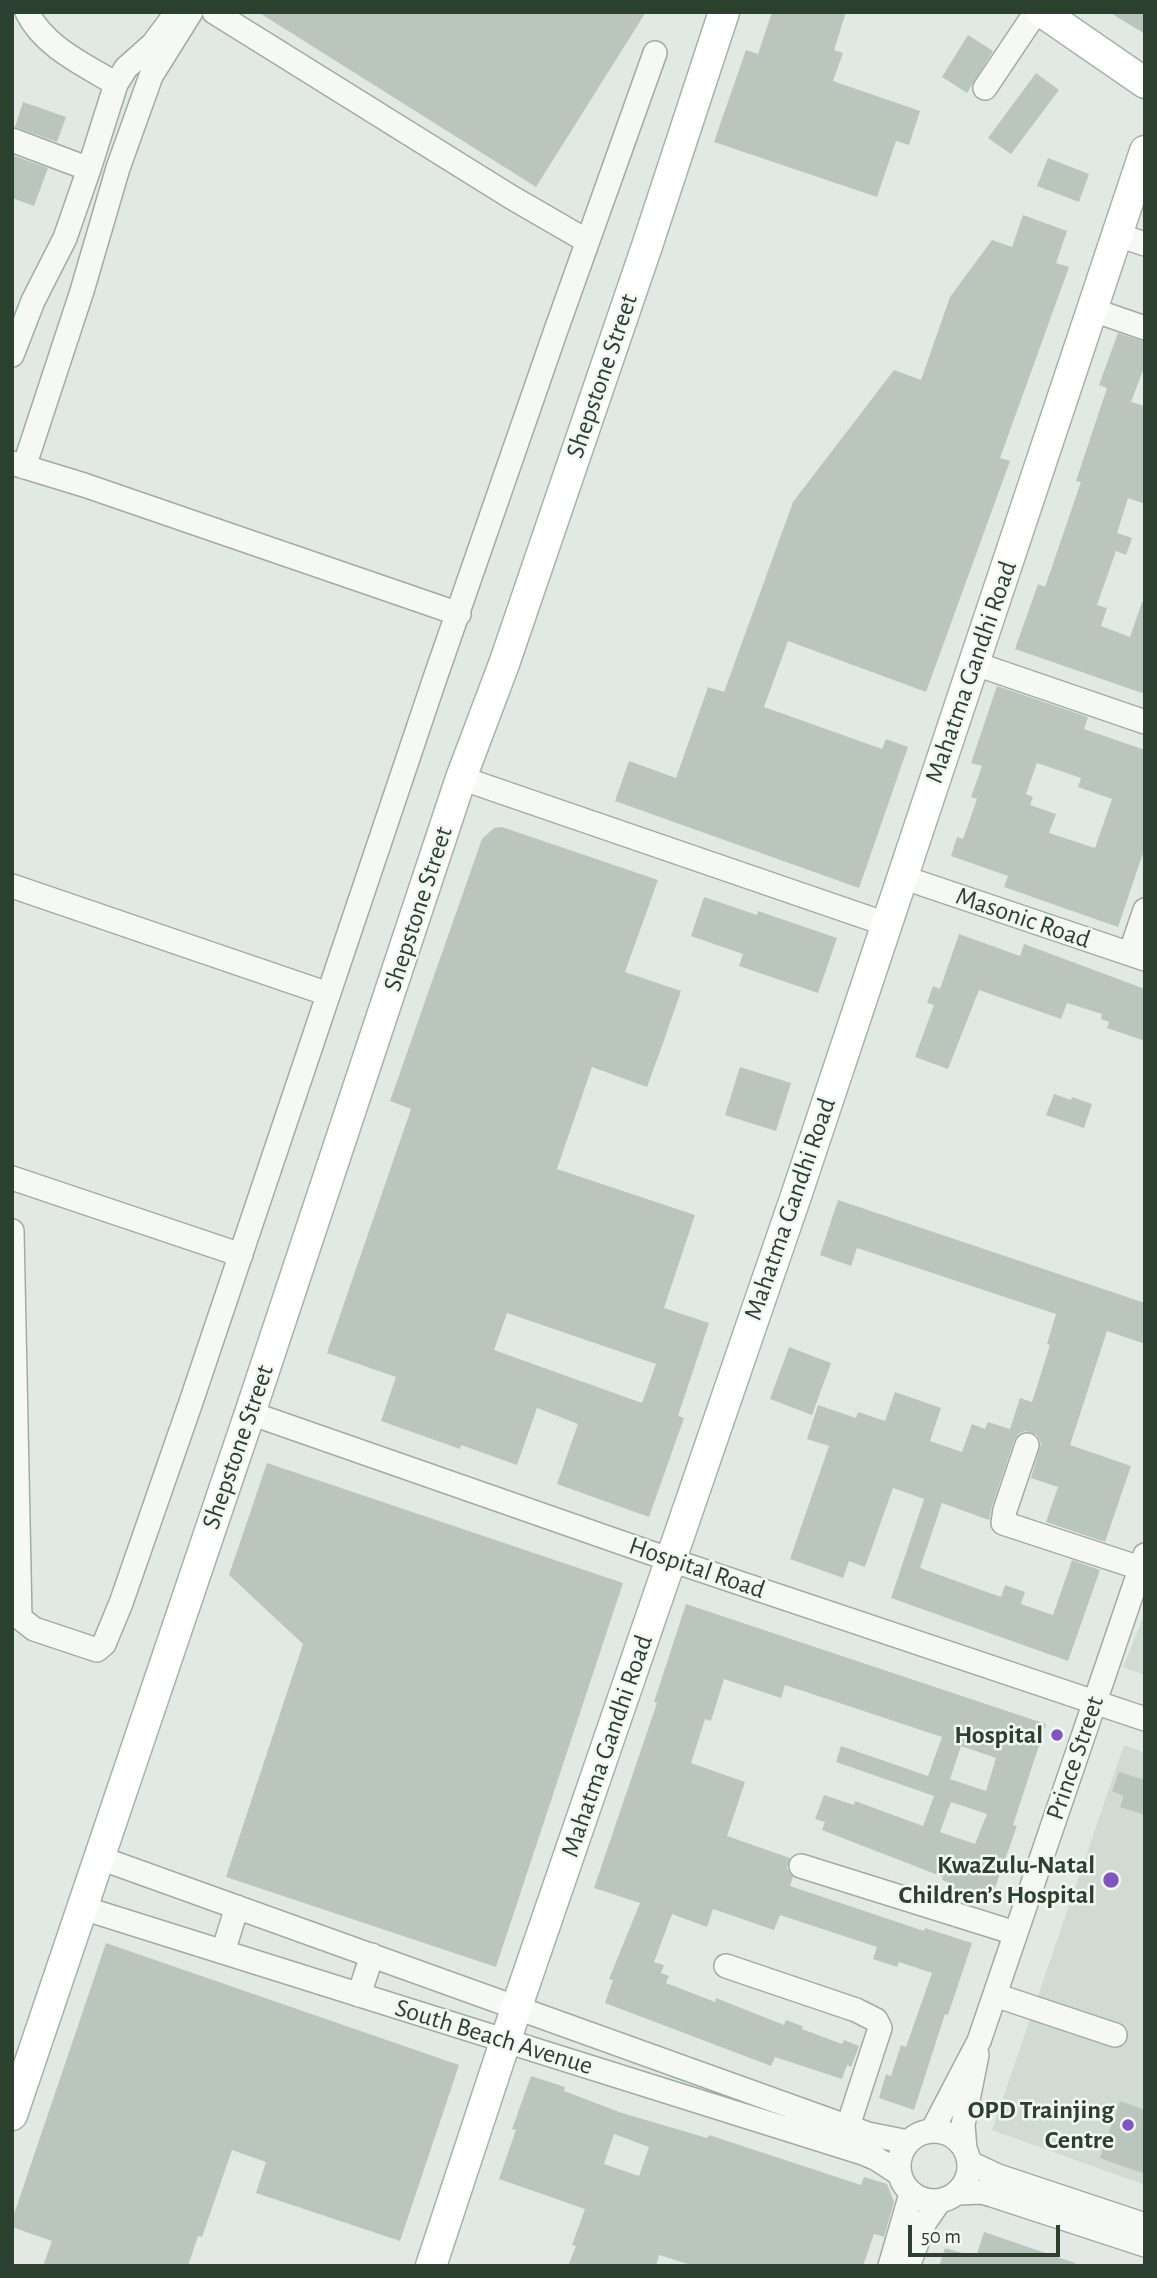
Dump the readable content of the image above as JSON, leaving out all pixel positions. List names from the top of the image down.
{
  "streets": {
    "main road": ["Shepstone Street", "Mahatma Gandhi Road"],
    "street": [
      "Masonic Road",
      "Hospital Road",
      "Prince Street",
      "South Beach Avenue"
    ]
  },
  "crossings": [
    ["Shepstone Street", "Hospital Road"],
    ["Shepstone Street", "South Beach Avenue"],
    ["Mahatma Gandhi Road", "Masonic Road"],
    ["Mahatma Gandhi Road", "Hospital Road"],
    ["Mahatma Gandhi Road", "South Beach Avenue"],
    ["Hospital Road", "Prince Street"],
    ["Prince Street", "South Beach Avenue"]
  ],
  "places": ["Hospital", "KwaZulu-Natal Children’s Hospital", "OPD Trainjing Centre"],
  "scale_bar": "50 m"
}
